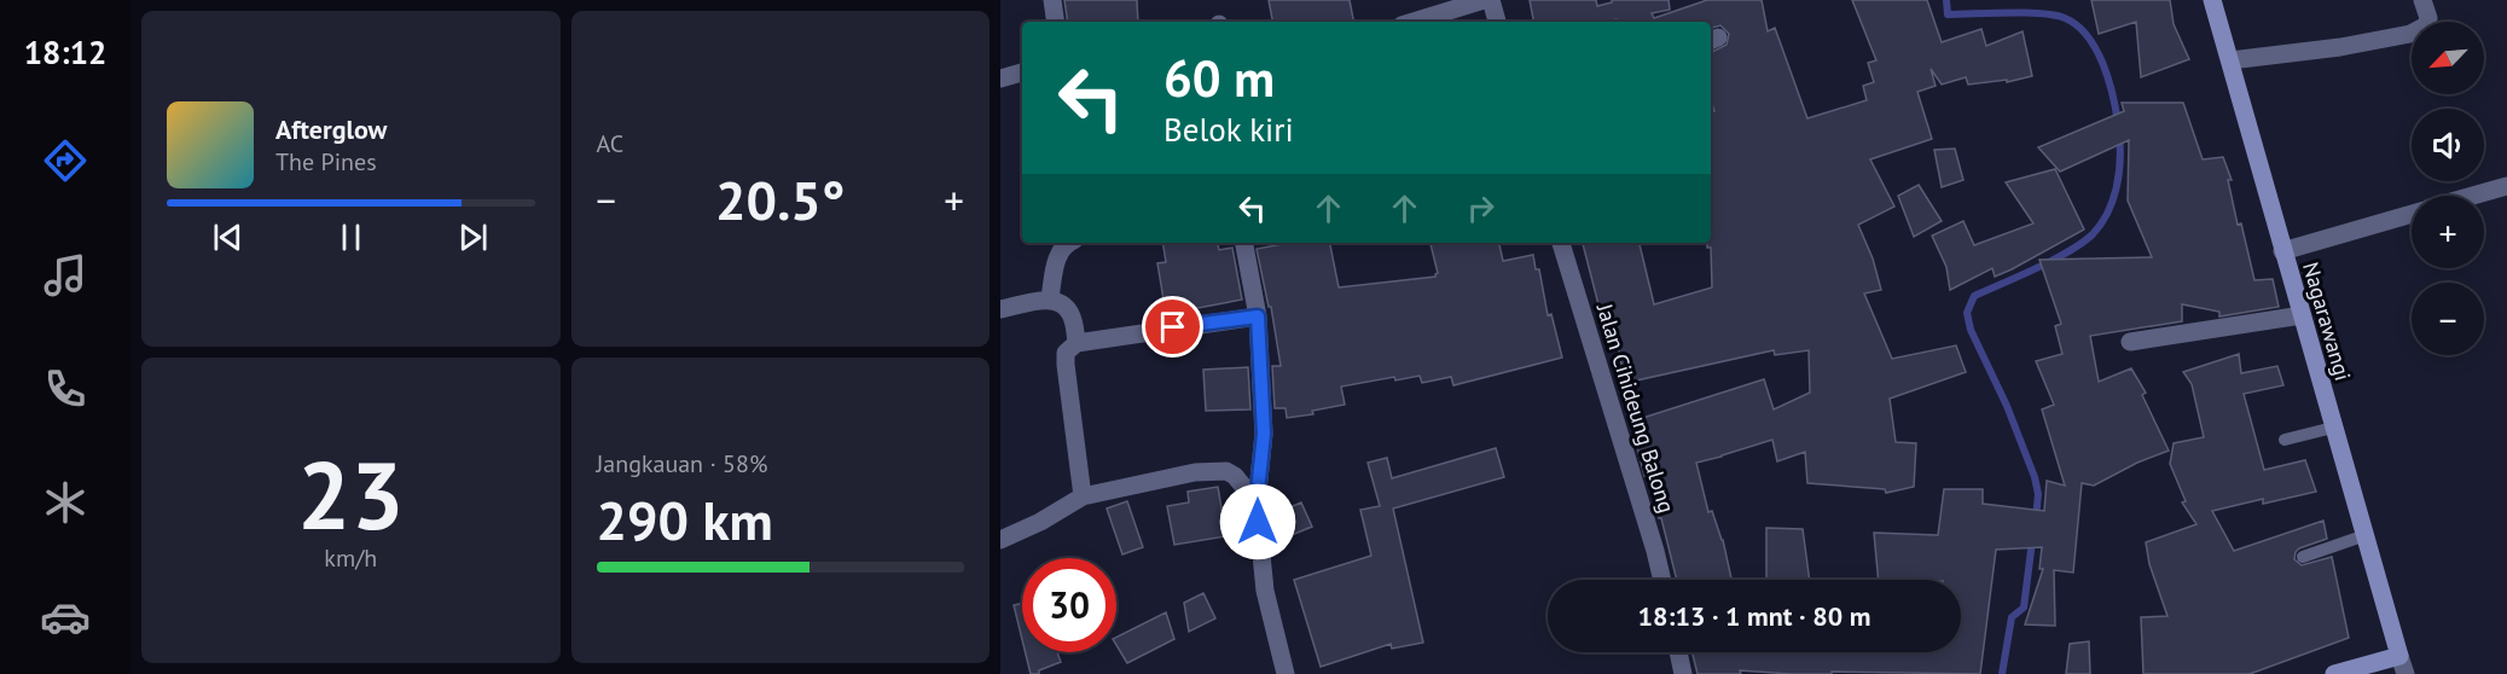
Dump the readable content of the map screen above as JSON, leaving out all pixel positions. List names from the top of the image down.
{
  "streets": {
    "main road": ["Nagarawangi"],
    "street": ["Jalan Cihideung Balong"]
  },
  "north": "bottom left",
  "page": {
    "tabs": "18:12",
    "tile": [
      "AC",
      ["23", "km/h"],
      ["Jangkauan · 58%", "290 km"]
    ],
    "map_buttons": ["+", "−"],
    "turn": ["60 m", "Belok kiri"],
    "song": ["Afterglow", "The Pines"],
    "heat": ["−", "20.5°", "+"],
    "limit": "30",
    "trip": "18:13 · 1 mnt · 80 m"
  }
}
